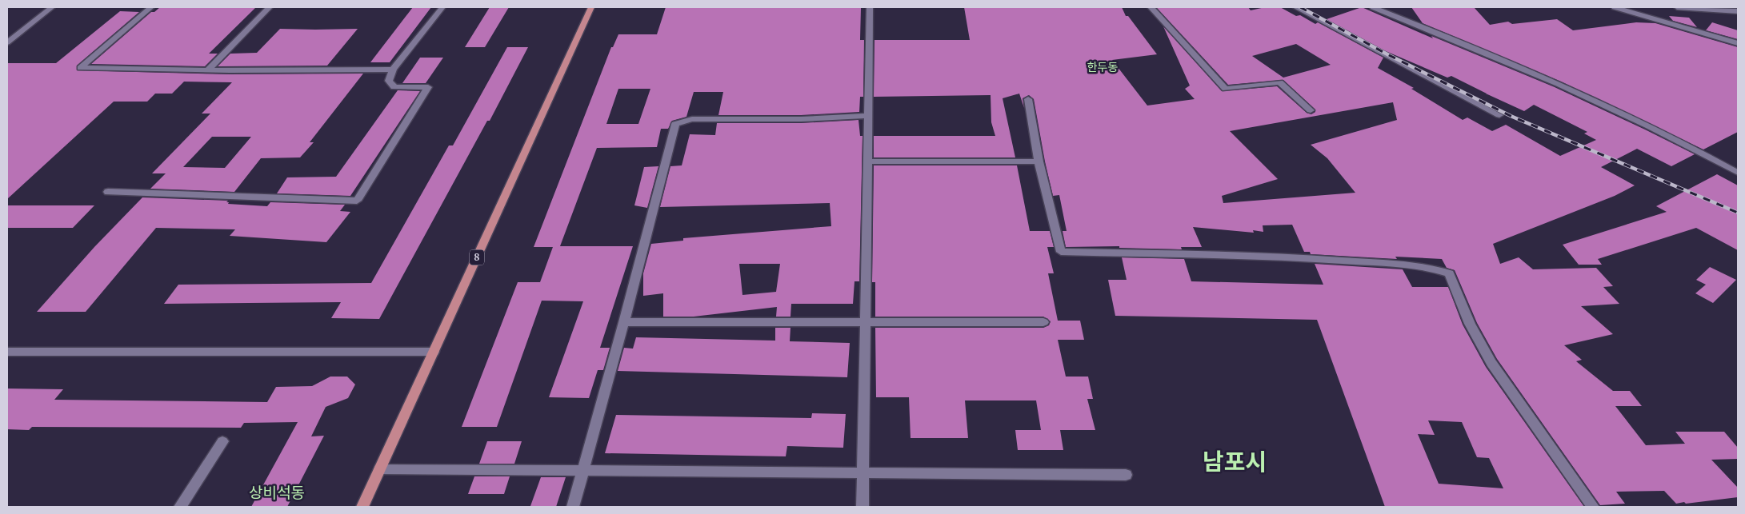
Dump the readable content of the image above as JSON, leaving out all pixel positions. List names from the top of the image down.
{
  "streets": {
    "main road": ["8"]
  },
  "districts": ["한두동", "남포시", "상비석동"]
}
